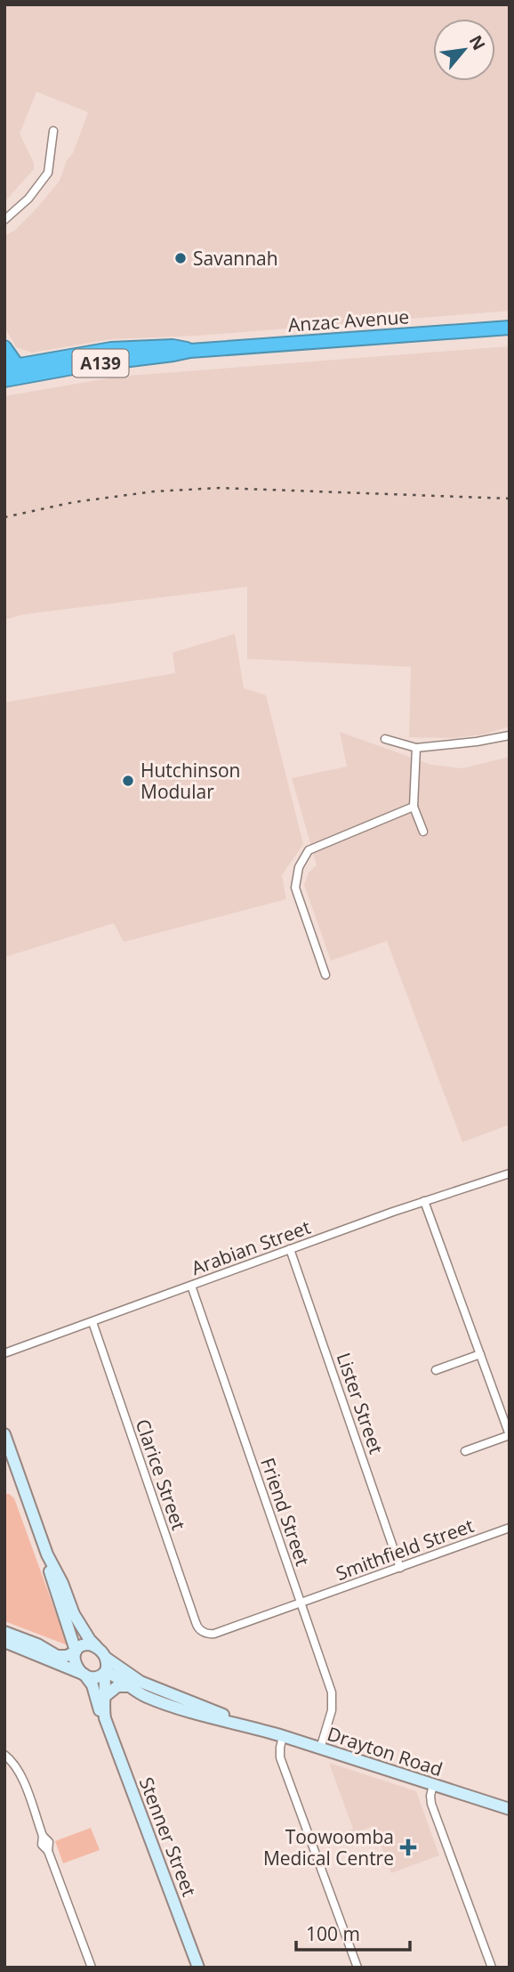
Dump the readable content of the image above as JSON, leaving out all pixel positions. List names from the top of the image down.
{
  "streets": {
    "highway": ["Anzac Avenue", "A139"],
    "main road": ["Drayton Road", "Stenner Street"],
    "street": [
      "Arabian Street",
      "Lister Street",
      "Clarice Street",
      "Friend Street",
      "Smithfield Street"
    ]
  },
  "crossings": [
    ["Arabian Street", "Lister Street"],
    ["Arabian Street", "Clarice Street"],
    ["Arabian Street", "Friend Street"],
    ["Lister Street", "Smithfield Street"],
    ["Clarice Street", "Smithfield Street"],
    ["Friend Street", "Smithfield Street"],
    ["Friend Street", "Drayton Road"],
    ["Drayton Road", "Stenner Street"]
  ],
  "places": {
    "other": ["Savannah", "Hutchinson Modular"],
    "health": ["Toowoomba Medical Centre"]
  },
  "scale_bar": "100 m",
  "north": "top right"
}
